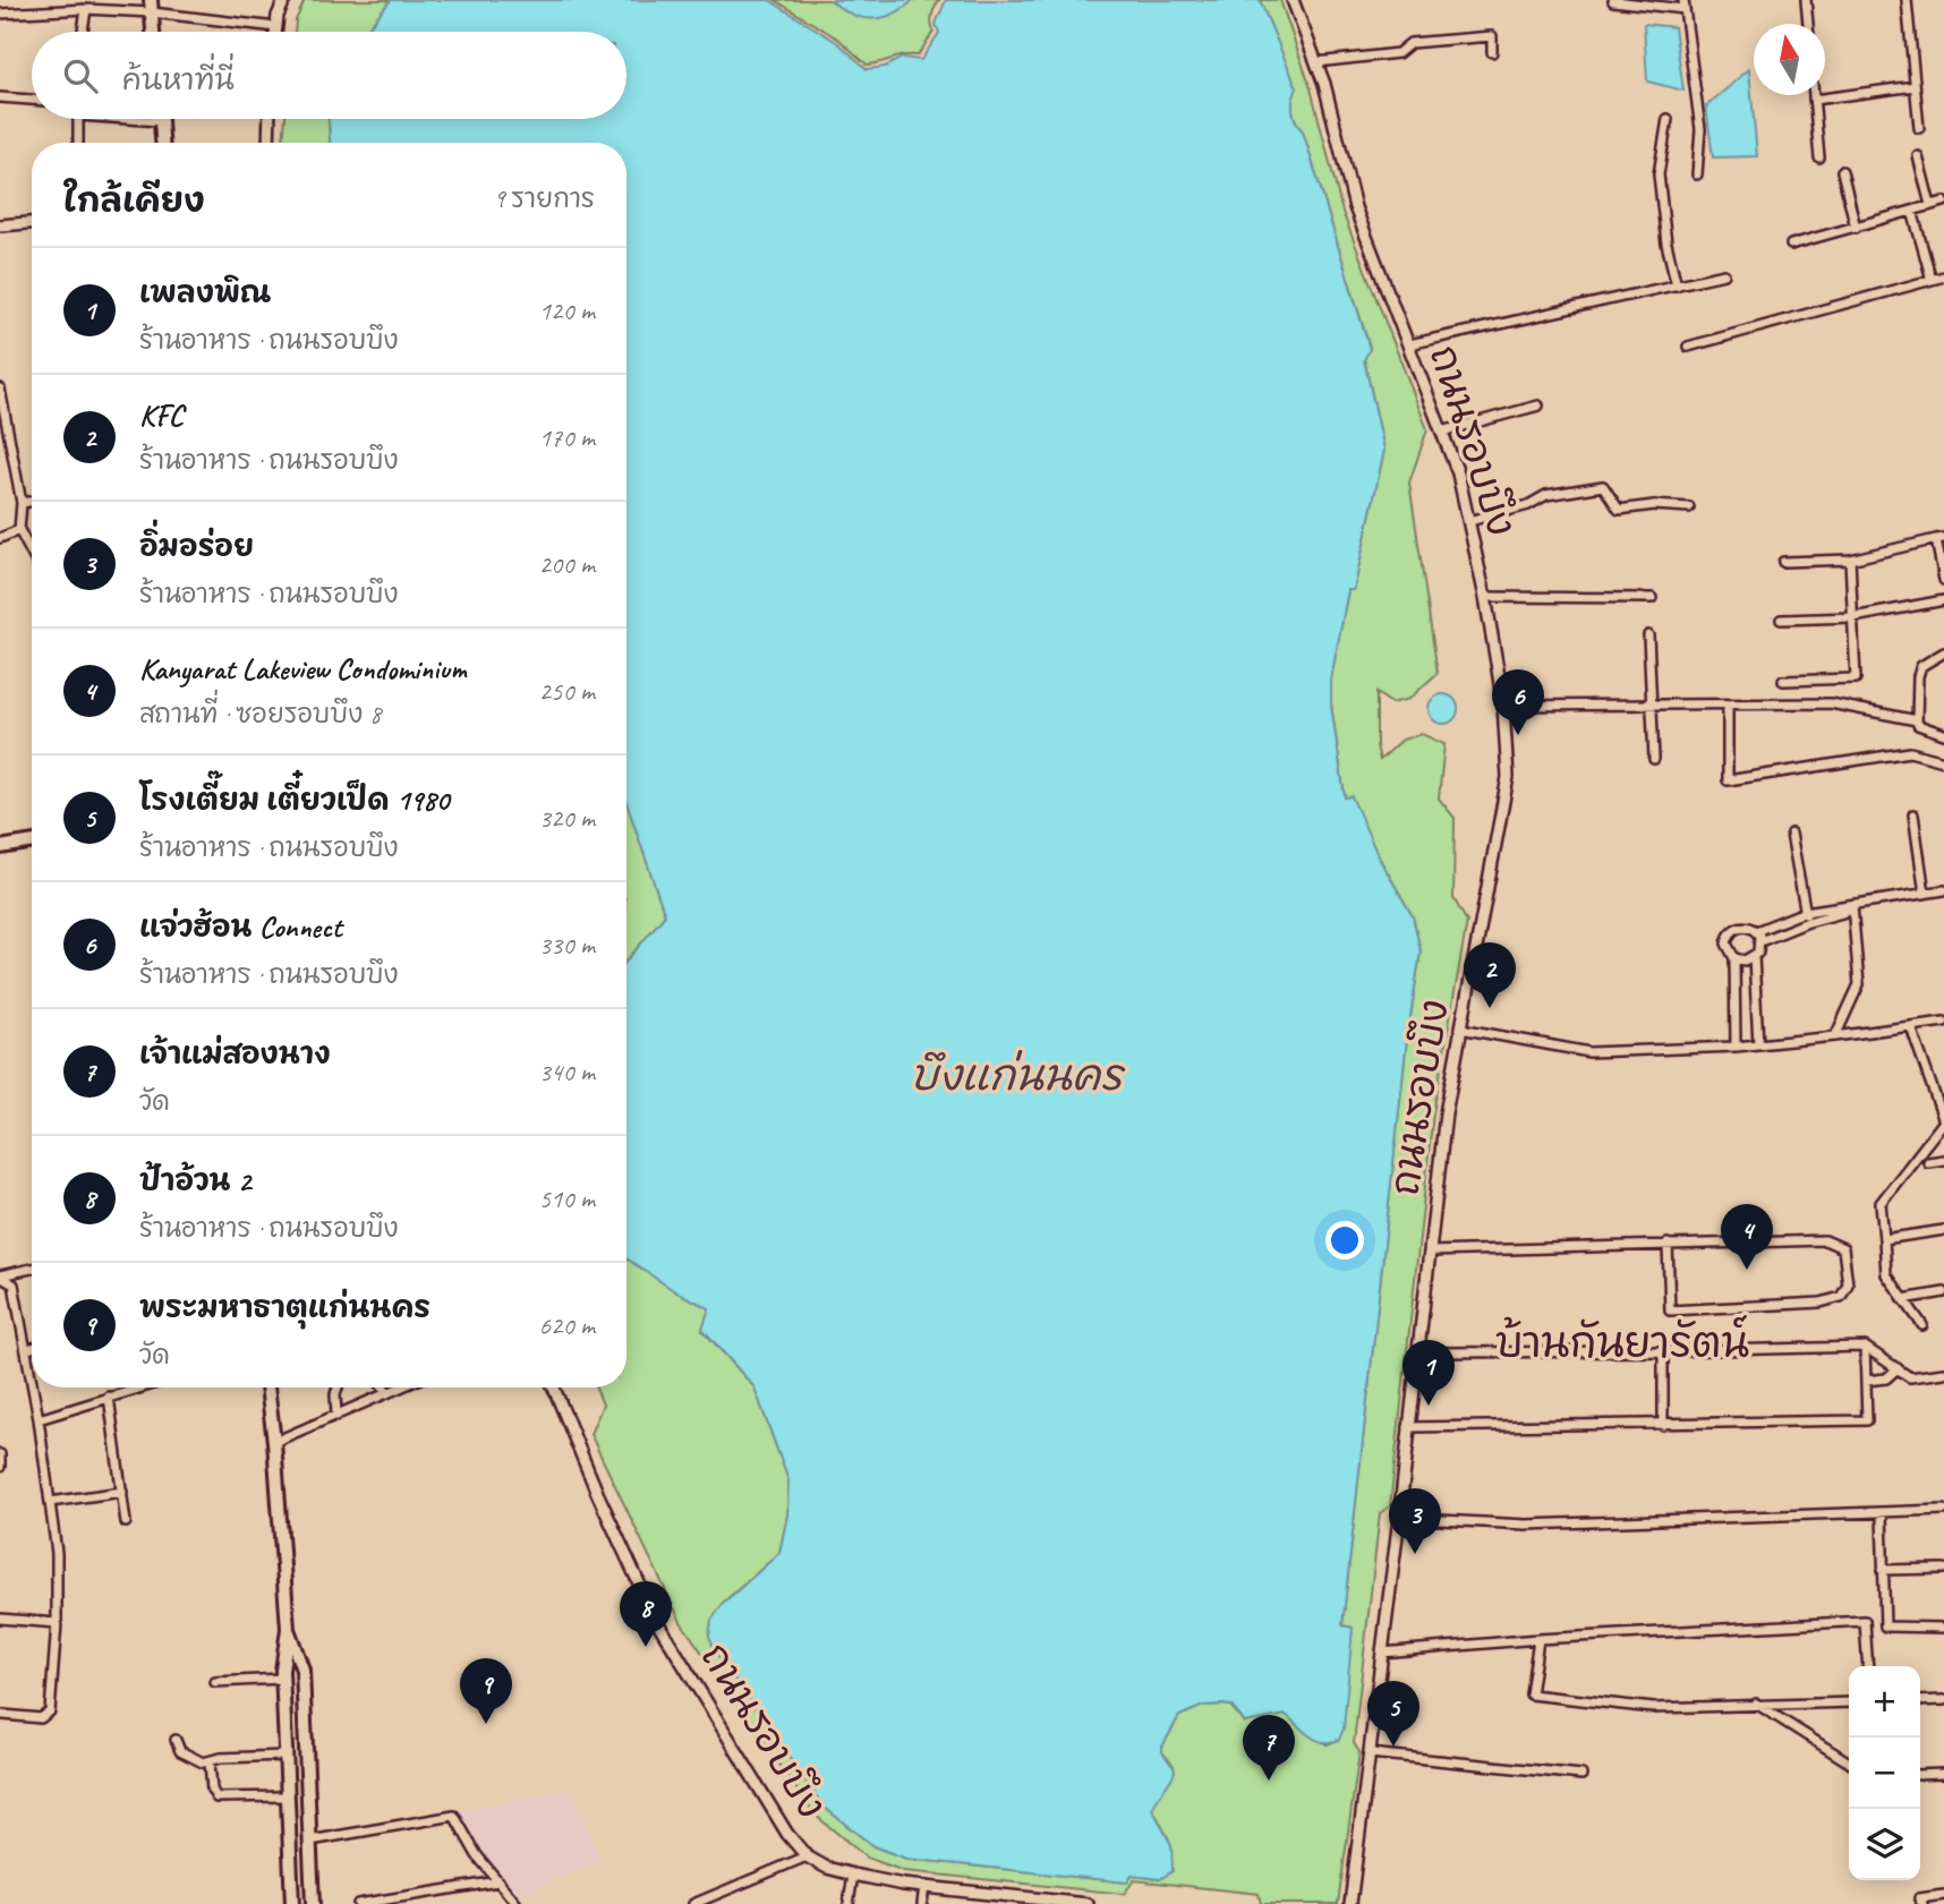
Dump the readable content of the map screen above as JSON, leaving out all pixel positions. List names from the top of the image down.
{
  "streets": {
    "street": ["ถนนรอบบึง"]
  },
  "districts": ["บ้านกันยารัตน์"],
  "water": ["บึงแก่นนคร"],
  "north": "top",
  "page": {
    "search": "ค้นหาที่นี่",
    "heading": ["ใกล้เคียง", "9 รายการ"],
    "list": [
      {
        "mark": "1",
        "name": "เพลงพิณ",
        "note": "ร้านอาหาร · ถนนรอบบึง",
        "value": "120 m"
      },
      {
        "mark": "2",
        "name": "KFC",
        "note": "ร้านอาหาร · ถนนรอบบึง",
        "value": "170 m"
      },
      {
        "mark": "3",
        "name": "อิ่มอร่อย",
        "note": "ร้านอาหาร · ถนนรอบบึง",
        "value": "200 m"
      },
      {
        "mark": "4",
        "name": "Kanyarat Lakeview Condominium",
        "note": "สถานที่ · ซอยรอบบึง 8",
        "value": "250 m"
      },
      {
        "mark": "5",
        "name": "โรงเตี๊ยม เตี๋ยวเป็ด 1980",
        "note": "ร้านอาหาร · ถนนรอบบึง",
        "value": "320 m"
      },
      {
        "mark": "6",
        "name": "แจ่วฮ้อน Connect",
        "note": "ร้านอาหาร · ถนนรอบบึง",
        "value": "330 m"
      },
      {
        "mark": "7",
        "name": "เจ้าแม่สองนาง",
        "note": "วัด",
        "value": "340 m"
      },
      {
        "mark": "8",
        "name": "ป้าอ้วน 2",
        "note": "ร้านอาหาร · ถนนรอบบึง",
        "value": "510 m"
      },
      {
        "mark": "9",
        "name": "พระมหาธาตุแก่นนคร",
        "note": "วัด",
        "value": "620 m"
      }
    ],
    "pins": [
      "6",
      "2",
      "4",
      "1",
      "3",
      "8",
      "9",
      "5",
      "7"
    ],
    "map_buttons": ["+", "−"]
  }
}
